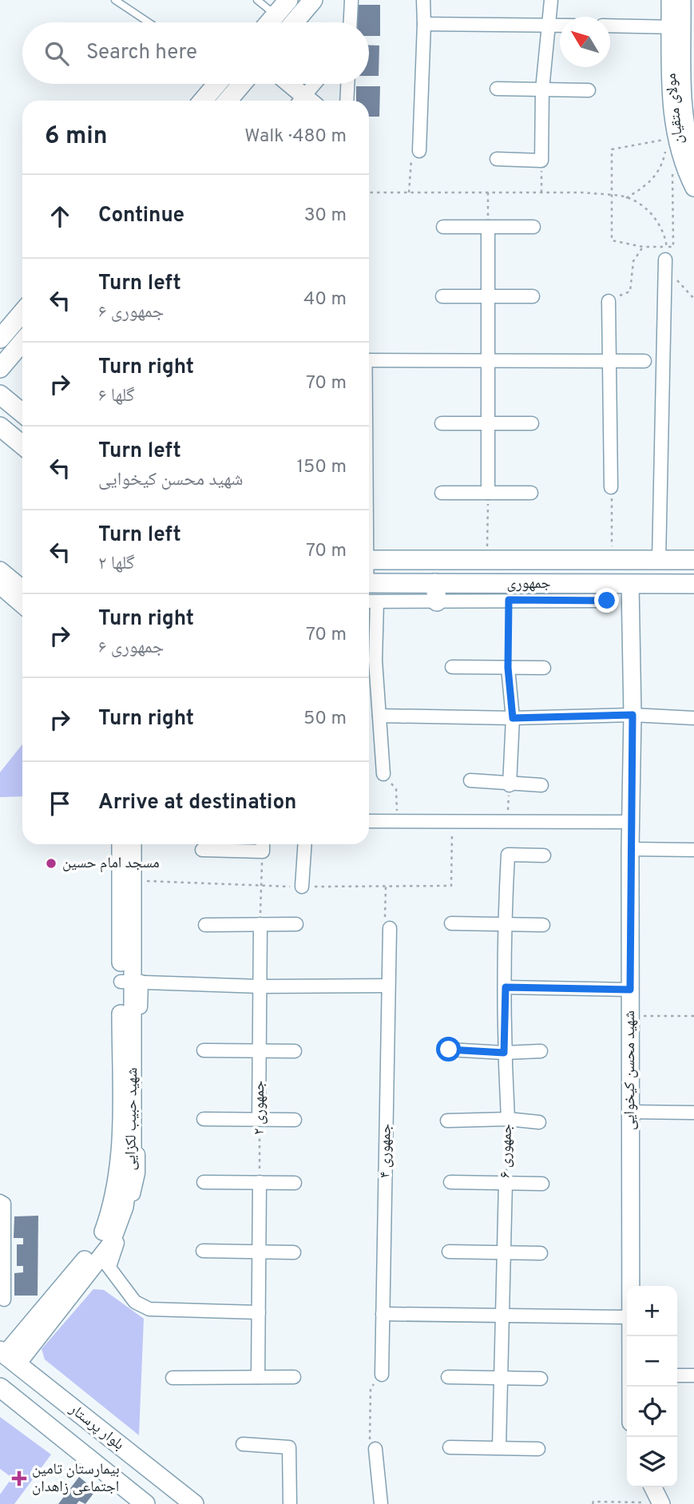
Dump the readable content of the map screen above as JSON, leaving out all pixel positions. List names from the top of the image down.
{
  "streets": {
    "main road": ["جمهوری", "بلوار پرستار"],
    "street": [
      "مولای متقیان",
      "شهید محسن کیخوایی",
      "جمهوری ۲",
      "شهید حبیب لکزایی",
      "جمهوری ۴",
      "جمهوری ۶"
    ]
  },
  "crossings": [
    ["جمهوری", "شهید محسن کیخوایی"],
    ["شهید حبیب لکزایی", "بلوار پرستار"]
  ],
  "places": {
    "other": ["مسجد امام حسین"],
    "health": ["بیمارستان تامین اجتماعی زاهدان"]
  },
  "north": "top left",
  "page": {
    "search": "Search here",
    "heading": ["6 min", "Walk · 480 m"],
    "list": [
      ["Continue", "30 m"],
      ["Turn left", "جمهوری ۶", "40 m"],
      ["Turn right", "گلها ۶", "70 m"],
      ["Turn left", "شهید محسن کیخوایی", "150 m"],
      ["Turn left", "گلها ۲", "70 m"],
      ["Turn right", "جمهوری ۶", "70 m"],
      ["Turn right", "50 m"],
      "Arrive at destination"
    ],
    "map_buttons": ["+", "−"]
  }
}
